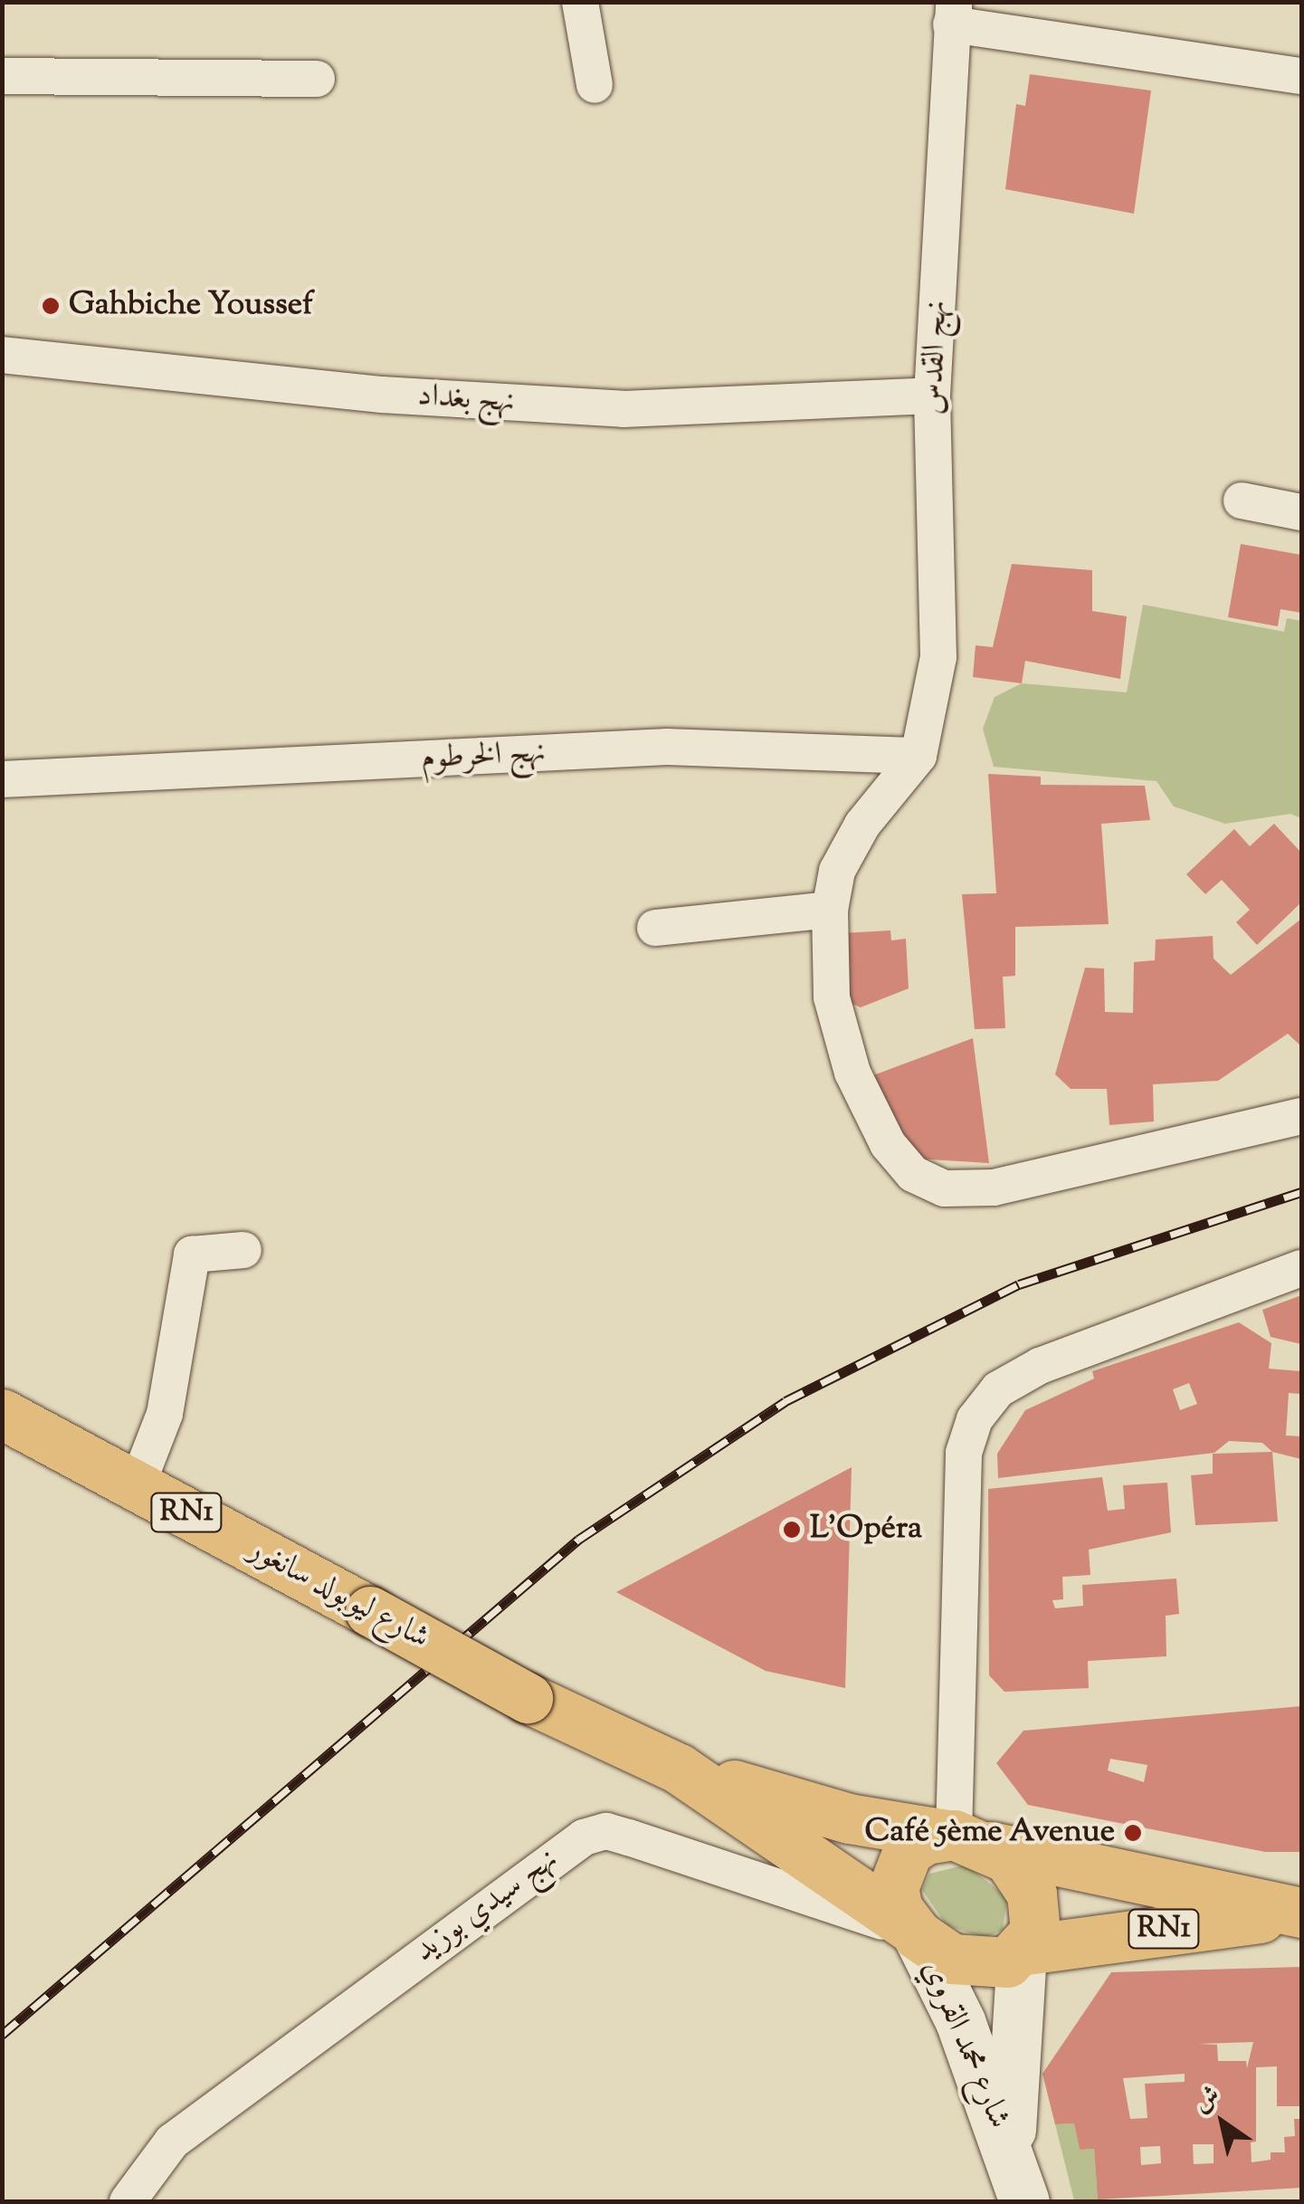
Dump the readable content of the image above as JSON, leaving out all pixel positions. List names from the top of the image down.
{
  "streets": {
    "main road": ["RN1", "شارع ليوبولد سانغور", "شارع محمد القروي"],
    "street": [
      "نهج القدس",
      "نهج بغداد",
      "نهج الخرطوم",
      "نهج سيدي بوزيد"
    ]
  },
  "crossings": [
    ["نهج القدس", "نهج بغداد"],
    ["نهج القدس", "نهج الخرطوم"],
    ["شارع ليوبولد سانغور", "نهج سيدي بوزيد"],
    ["شارع ليوبولد سانغور", "شارع محمد القروي"],
    ["نهج سيدي بوزيد", "شارع محمد القروي"]
  ],
  "places": ["Gahbiche Youssef", "L'Opéra", "Café 5ème Avenue"],
  "north": "top left"
}
